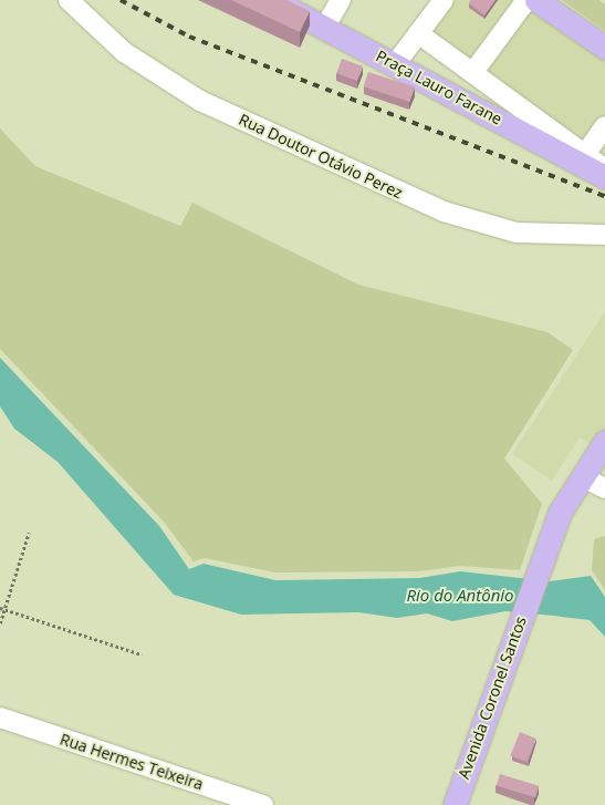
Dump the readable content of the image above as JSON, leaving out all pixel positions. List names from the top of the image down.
{
  "streets": {
    "main road": ["Praça Lauro Farane", "Avenida Coronel Santos"],
    "street": ["Rua Doutor Otávio Perez", "Rua Hermes Teixeira"]
  },
  "water": ["Rio do Antônio"]
}
